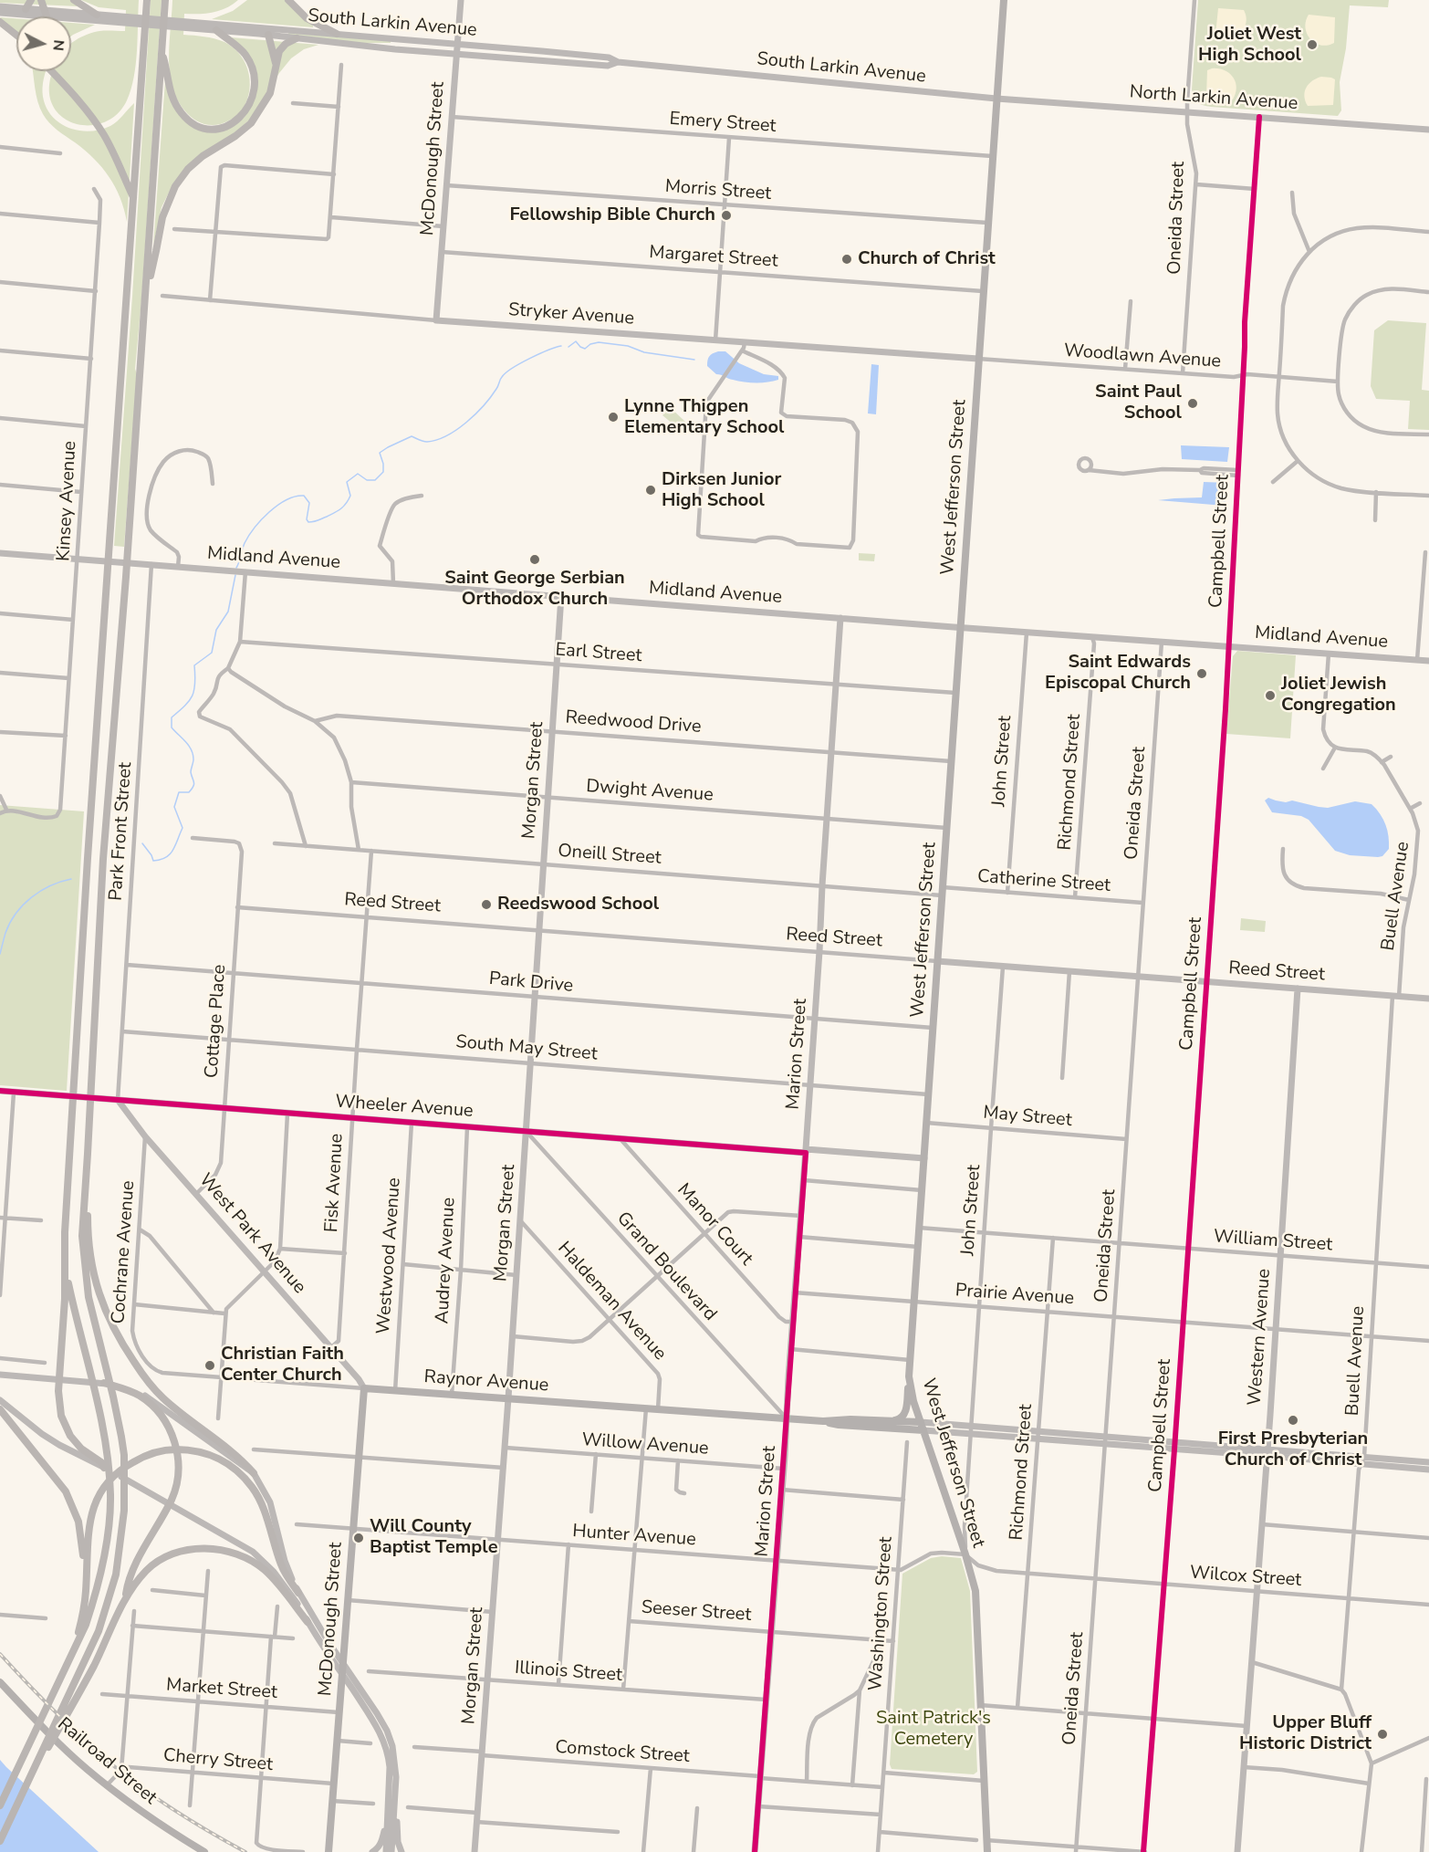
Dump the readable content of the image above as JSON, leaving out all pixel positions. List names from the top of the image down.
{
  "streets": {
    "main road": [
      "McDonough Street",
      "West Jefferson Street",
      "Raynor Avenue",
      "Railroad Street"
    ],
    "street": [
      "South Larkin Avenue",
      "North Larkin Avenue",
      "Emery Street",
      "Morris Street",
      "Oneida Street",
      "Margaret Street",
      "Stryker Avenue",
      "Woodlawn Avenue",
      "Kinsey Avenue",
      "Campbell Street",
      "Midland Avenue",
      "Earl Street",
      "Reedwood Drive",
      "John Street",
      "Morgan Street",
      "Richmond Street",
      "Dwight Avenue",
      "Park Front Street",
      "Oneill Street",
      "Catherine Street",
      "Buell Avenue",
      "Reed Street",
      "Park Drive",
      "Cottage Place",
      "South May Street",
      "Marion Street",
      "Wheeler Avenue",
      "May Street",
      "Fisk Avenue",
      "Manor Court",
      "West Park Avenue",
      "William Street",
      "Cochrane Avenue",
      "Westwood Avenue",
      "Audrey Avenue",
      "Grand Boulevard",
      "Prairie Avenue",
      "Haldeman Avenue",
      "Western Avenue",
      "Willow Avenue",
      "Hunter Avenue",
      "Wilcox Street",
      "Seeser Street",
      "Washington Street",
      "Illinois Street",
      "Market Street",
      "Comstock Street",
      "Cherry Street"
    ]
  },
  "crossings": [
    ["South Larkin Avenue", "North Larkin Avenue"],
    ["South Larkin Avenue", "McDonough Street"],
    ["South Larkin Avenue", "West Jefferson Street"],
    ["North Larkin Avenue", "Oneida Street"],
    ["North Larkin Avenue", "West Jefferson Street"],
    ["North Larkin Avenue", "Campbell Street"],
    ["Emery Street", "McDonough Street"],
    ["Emery Street", "West Jefferson Street"],
    ["McDonough Street", "Morris Street"],
    ["McDonough Street", "Margaret Street"],
    ["McDonough Street", "Stryker Avenue"],
    ["McDonough Street", "West Park Avenue"],
    ["McDonough Street", "Raynor Avenue"],
    ["McDonough Street", "Hunter Avenue"],
    ["McDonough Street", "Market Street"],
    ["McDonough Street", "Cherry Street"],
    ["Morris Street", "West Jefferson Street"],
    ["Oneida Street", "Woodlawn Avenue"],
    ["Oneida Street", "Midland Avenue"],
    ["Oneida Street", "Catherine Street"],
    ["Oneida Street", "Reed Street"],
    ["Oneida Street", "May Street"],
    ["Oneida Street", "William Street"],
    ["Oneida Street", "Prairie Avenue"],
    ["Oneida Street", "Wilcox Street"],
    ["Margaret Street", "West Jefferson Street"],
    ["Stryker Avenue", "Woodlawn Avenue"],
    ["Stryker Avenue", "West Jefferson Street"],
    ["Woodlawn Avenue", "West Jefferson Street"],
    ["Woodlawn Avenue", "Campbell Street"],
    ["West Jefferson Street", "Midland Avenue"],
    ["West Jefferson Street", "Earl Street"],
    ["West Jefferson Street", "Reedwood Drive"],
    ["West Jefferson Street", "John Street"],
    ["West Jefferson Street", "Dwight Avenue"],
    ["West Jefferson Street", "Oneill Street"],
    ["West Jefferson Street", "Catherine Street"],
    ["West Jefferson Street", "Reed Street"],
    ["West Jefferson Street", "Park Drive"],
    ["West Jefferson Street", "South May Street"],
    ["West Jefferson Street", "Wheeler Avenue"],
    ["West Jefferson Street", "May Street"],
    ["West Jefferson Street", "William Street"],
    ["West Jefferson Street", "Prairie Avenue"],
    ["West Jefferson Street", "Raynor Avenue"],
    ["West Jefferson Street", "Hunter Avenue"],
    ["West Jefferson Street", "Wilcox Street"],
    ["Kinsey Avenue", "Midland Avenue"],
    ["Campbell Street", "Midland Avenue"],
    ["Campbell Street", "Reed Street"],
    ["Campbell Street", "William Street"],
    ["Campbell Street", "Prairie Avenue"],
    ["Campbell Street", "Wilcox Street"],
    ["Midland Avenue", "John Street"],
    ["Midland Avenue", "Morgan Street"],
    ["Midland Avenue", "Richmond Street"],
    ["Midland Avenue", "Park Front Street"],
    ["Midland Avenue", "Marion Street"],
    ["Earl Street", "Morgan Street"],
    ["Earl Street", "Marion Street"],
    ["Reedwood Drive", "Morgan Street"],
    ["Reedwood Drive", "Marion Street"],
    ["John Street", "Catherine Street"],
    ["John Street", "Reed Street"],
    ["John Street", "May Street"],
    ["John Street", "William Street"],
    ["John Street", "Prairie Avenue"],
    ["John Street", "Hunter Avenue"],
    ["John Street", "Wilcox Street"],
    ["Morgan Street", "Dwight Avenue"],
    ["Morgan Street", "Oneill Street"],
    ["Morgan Street", "Reed Street"],
    ["Morgan Street", "Park Drive"],
    ["Morgan Street", "South May Street"],
    ["Morgan Street", "Wheeler Avenue"],
    ["Morgan Street", "Grand Boulevard"],
    ["Morgan Street", "Haldeman Avenue"],
    ["Morgan Street", "Raynor Avenue"],
    ["Morgan Street", "Willow Avenue"],
    ["Morgan Street", "Hunter Avenue"],
    ["Morgan Street", "Illinois Street"],
    ["Morgan Street", "Comstock Street"],
    ["Richmond Street", "Catherine Street"],
    ["Richmond Street", "William Street"],
    ["Richmond Street", "Prairie Avenue"],
    ["Richmond Street", "Wilcox Street"],
    ["Dwight Avenue", "Marion Street"],
    ["Park Front Street", "Park Drive"],
    ["Park Front Street", "South May Street"],
    ["Park Front Street", "Wheeler Avenue"],
    ["Park Front Street", "West Park Avenue"],
    ["Oneill Street", "Catherine Street"],
    ["Oneill Street", "Marion Street"],
    ["Oneill Street", "Fisk Avenue"],
    ["Buell Avenue", "Reed Street"],
    ["Buell Avenue", "William Street"],
    ["Buell Avenue", "Prairie Avenue"],
    ["Buell Avenue", "Wilcox Street"],
    ["Reed Street", "Cottage Place"],
    ["Reed Street", "Marion Street"],
    ["Reed Street", "Fisk Avenue"],
    ["Reed Street", "Western Avenue"],
    ["Park Drive", "Cottage Place"],
    ["Park Drive", "Marion Street"],
    ["Park Drive", "Fisk Avenue"],
    ["Cottage Place", "South May Street"],
    ["Cottage Place", "Wheeler Avenue"],
    ["Cottage Place", "West Park Avenue"],
    ["South May Street", "Marion Street"],
    ["South May Street", "Fisk Avenue"],
    ["Marion Street", "Wheeler Avenue"],
    ["Marion Street", "Manor Court"],
    ["Marion Street", "Grand Boulevard"],
    ["Marion Street", "Prairie Avenue"],
    ["Marion Street", "Raynor Avenue"],
    ["Marion Street", "Willow Avenue"],
    ["Marion Street", "Hunter Avenue"],
    ["Marion Street", "Seeser Street"],
    ["Marion Street", "Illinois Street"],
    ["Marion Street", "Comstock Street"],
    ["Wheeler Avenue", "Fisk Avenue"],
    ["Wheeler Avenue", "Manor Court"],
    ["Wheeler Avenue", "West Park Avenue"],
    ["Wheeler Avenue", "Westwood Avenue"],
    ["Wheeler Avenue", "Audrey Avenue"],
    ["Wheeler Avenue", "Grand Boulevard"],
    ["Fisk Avenue", "West Park Avenue"],
    ["West Park Avenue", "Cochrane Avenue"],
    ["West Park Avenue", "Raynor Avenue"],
    ["William Street", "Western Avenue"],
    ["Cochrane Avenue", "Raynor Avenue"],
    ["Westwood Avenue", "Raynor Avenue"],
    ["Audrey Avenue", "Raynor Avenue"],
    ["Grand Boulevard", "Raynor Avenue"],
    ["Prairie Avenue", "Western Avenue"],
    ["Haldeman Avenue", "Raynor Avenue"],
    ["Western Avenue", "Wilcox Street"],
    ["Hunter Avenue", "Wilcox Street"],
    ["Hunter Avenue", "Washington Street"],
    ["Seeser Street", "Washington Street"],
    ["Washington Street", "Comstock Street"]
  ],
  "parks": ["Saint Patrick's Cemetery"],
  "places": [
    "Joliet West High School",
    "Fellowship Bible Church",
    "Church of Christ",
    "Saint Paul School",
    "Lynne Thigpen Elementary School",
    "Dirksen Junior High School",
    "Saint George Serbian Orthodox Church",
    "Saint Edwards Episcopal Church",
    "Joliet Jewish Congregation",
    "Reedswood School",
    "Christian Faith Center Church",
    "First Presbyterian Church of Christ",
    "Will County Baptist Temple",
    "Upper Bluff Historic District"
  ],
  "north": "right"
}
